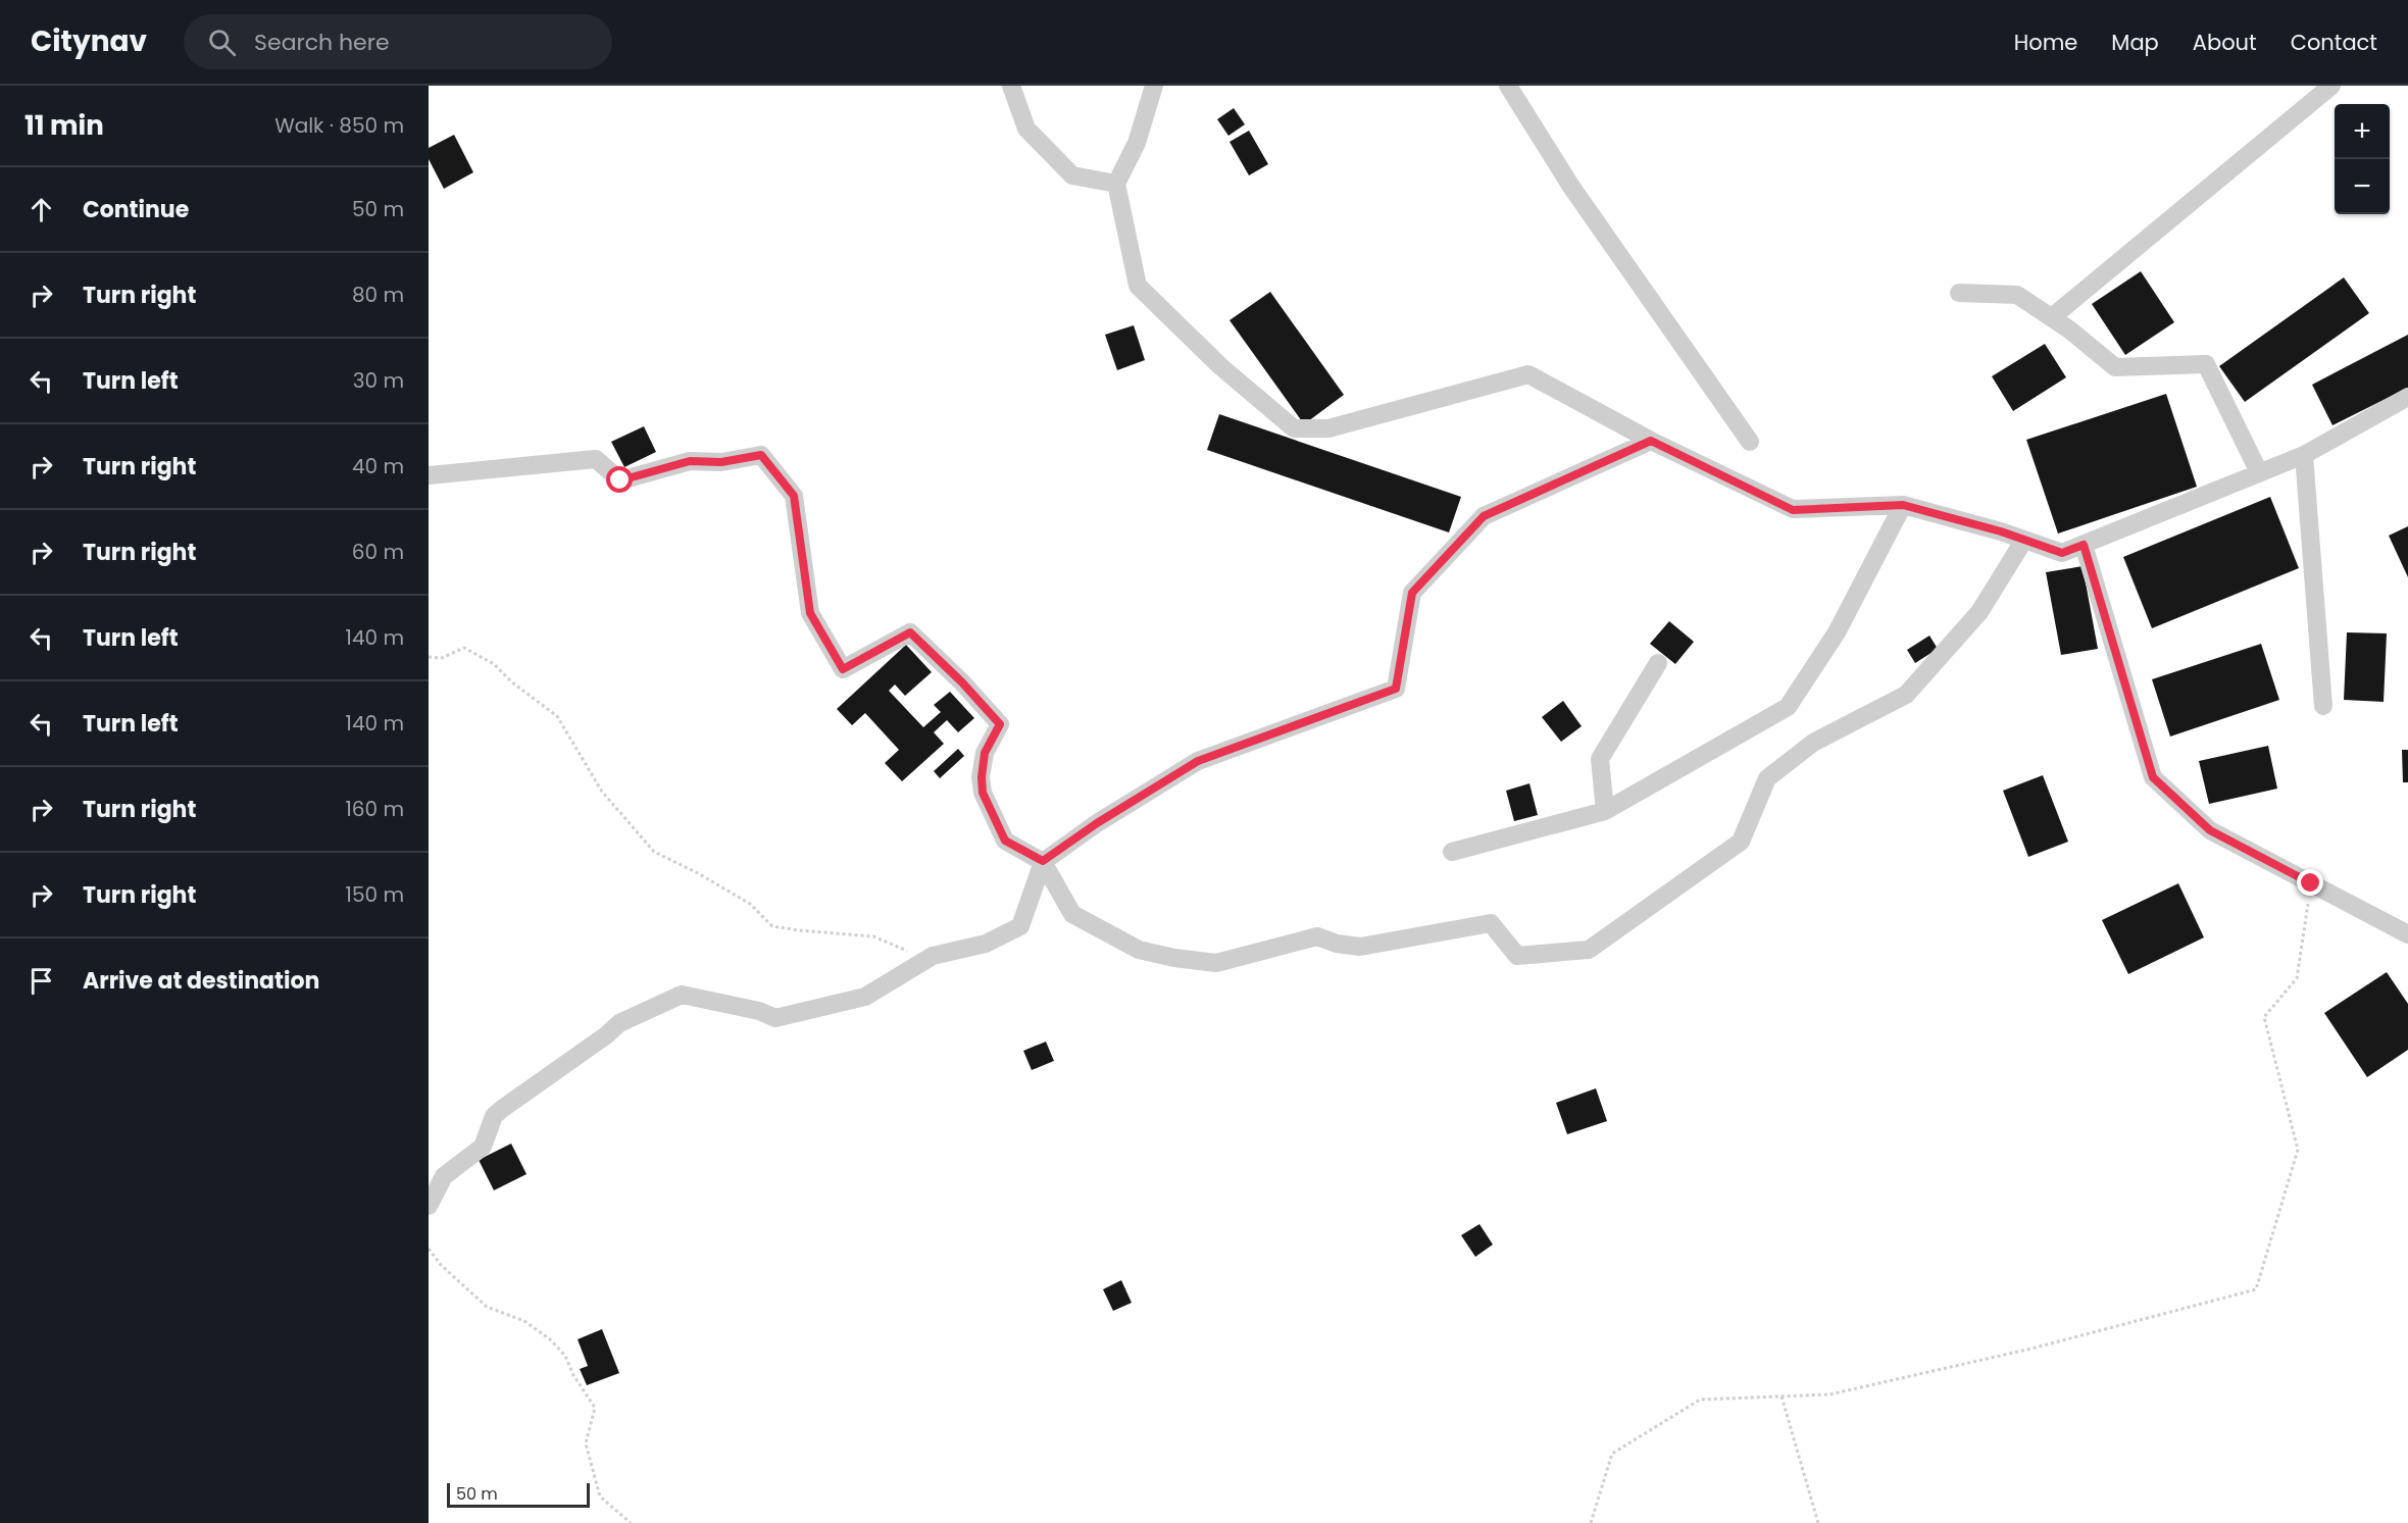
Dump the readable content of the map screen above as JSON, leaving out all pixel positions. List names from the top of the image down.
{
  "scale_bar": "50 m",
  "page": {
    "header": "Citynav",
    "search": "Search here",
    "nav": [
      "Home",
      "Map",
      "About",
      "Contact"
    ],
    "heading": ["11 min", "Walk · 850 m"],
    "map_buttons": ["+", "−"],
    "list": [
      ["Continue", "50 m"],
      ["Turn right", "80 m"],
      ["Turn left", "30 m"],
      ["Turn right", "40 m"],
      ["Turn right", "60 m"],
      ["Turn left", "140 m"],
      ["Turn left", "140 m"],
      ["Turn right", "160 m"],
      ["Turn right", "150 m"],
      "Arrive at destination"
    ],
    "scale": "50 m"
  }
}
